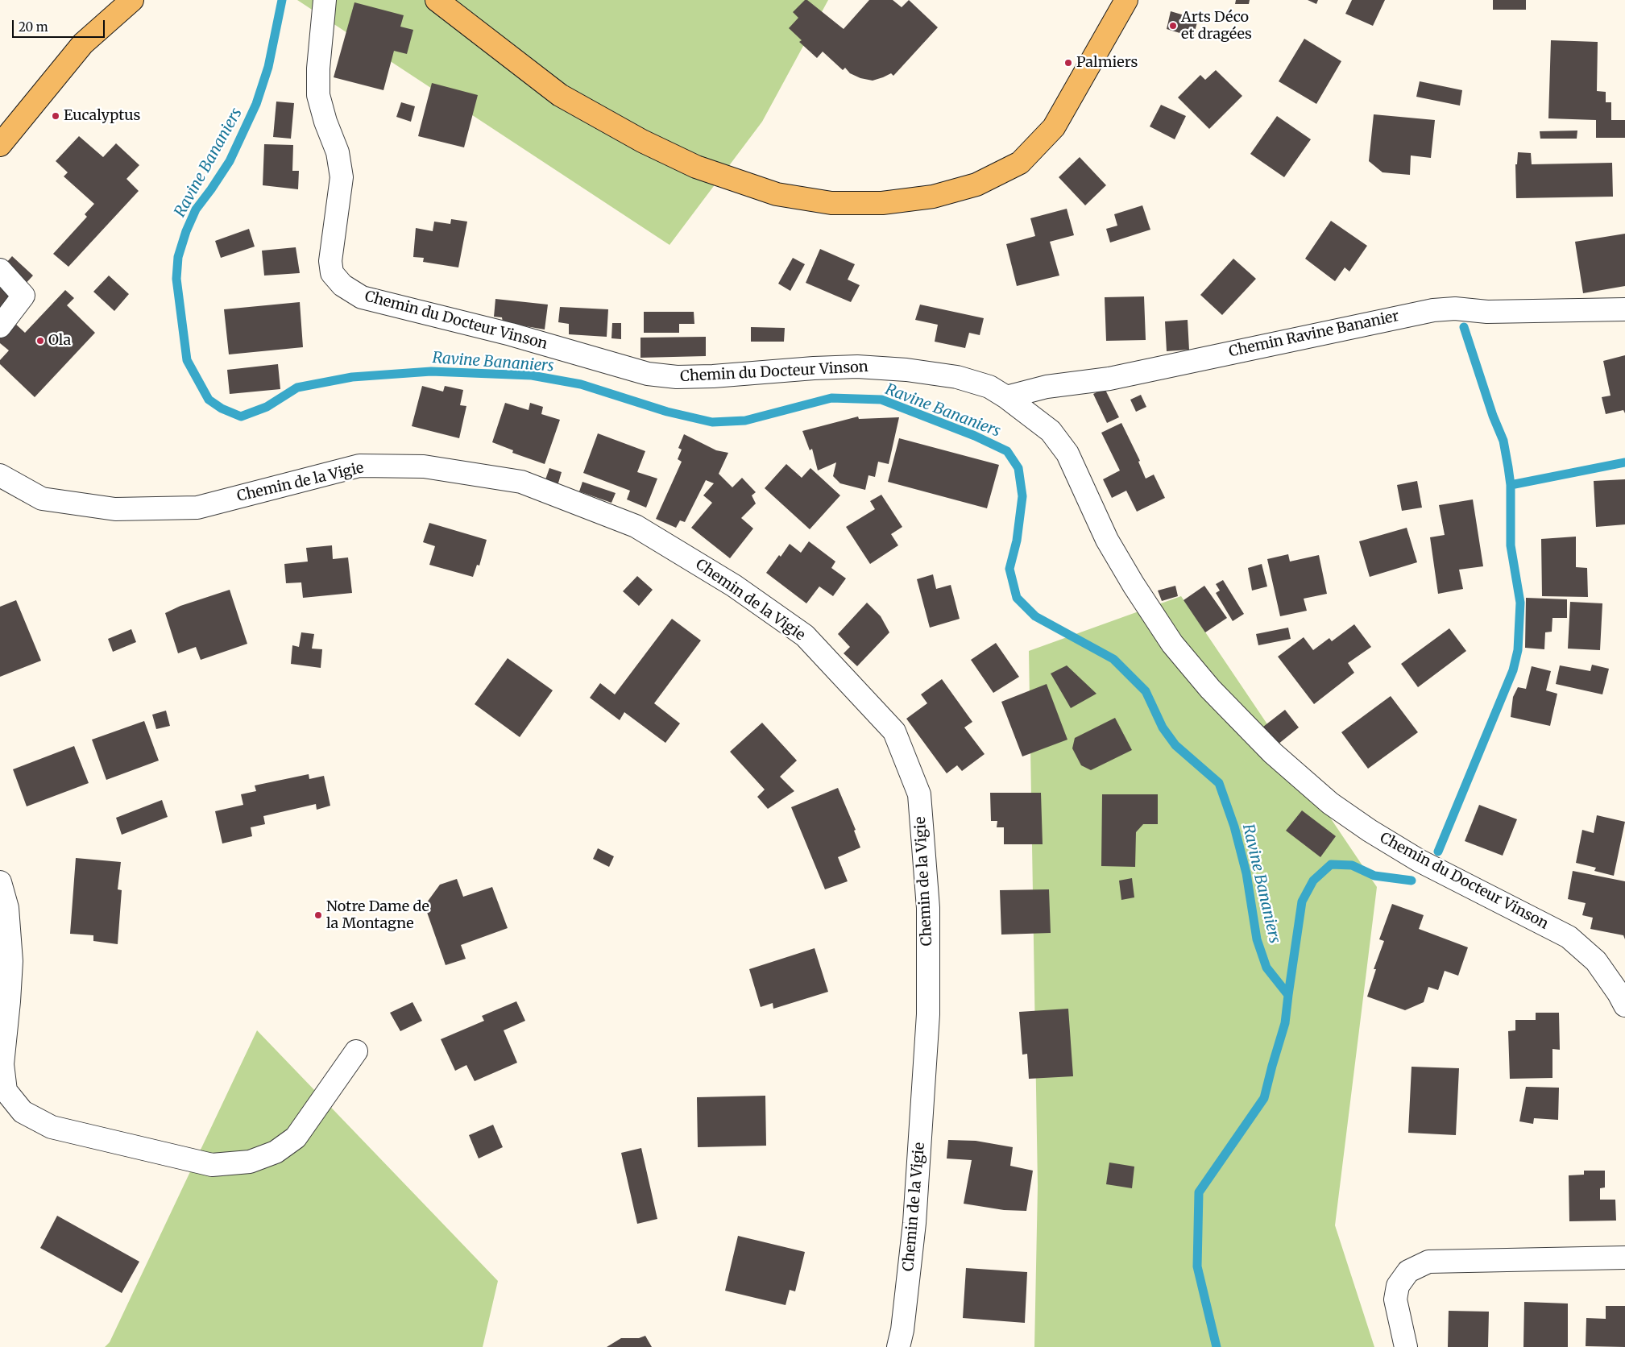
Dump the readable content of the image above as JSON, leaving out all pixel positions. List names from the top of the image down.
{
  "streets": {
    "street": ["Chemin du Docteur Vinson", "Chemin Ravine Bananier", "Chemin de la Vigie"]
  },
  "crossings": [
    ["Chemin du Docteur Vinson", "Chemin Ravine Bananier"]
  ],
  "water": ["Ravine Bananiers"],
  "places": [
    "Arts Déco et dragées",
    "Palmiers",
    "Eucalyptus",
    "Ola",
    "Notre Dame de la Montagne"
  ],
  "scale_bar": "20 m"
}
